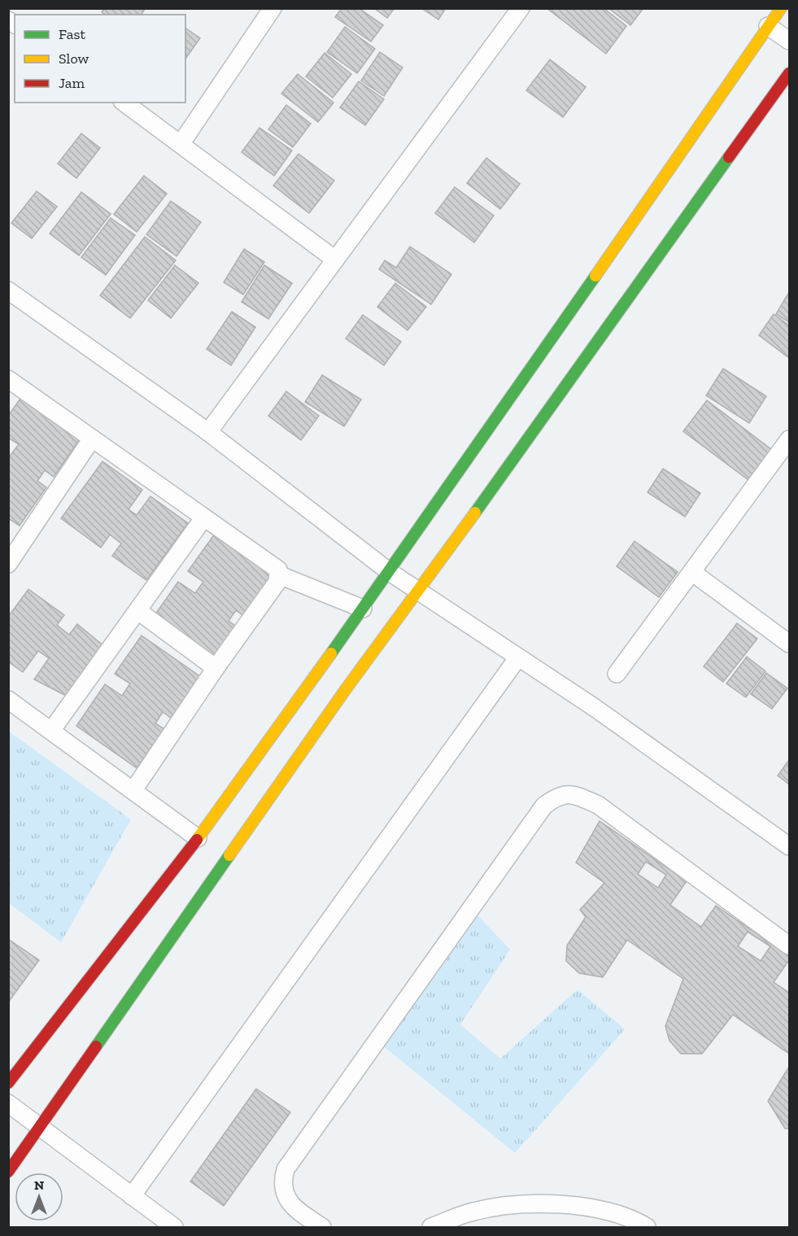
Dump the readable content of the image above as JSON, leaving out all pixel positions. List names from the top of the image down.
{
  "legend": ["Fast", "Slow", "Jam"],
  "north": "top"
}
